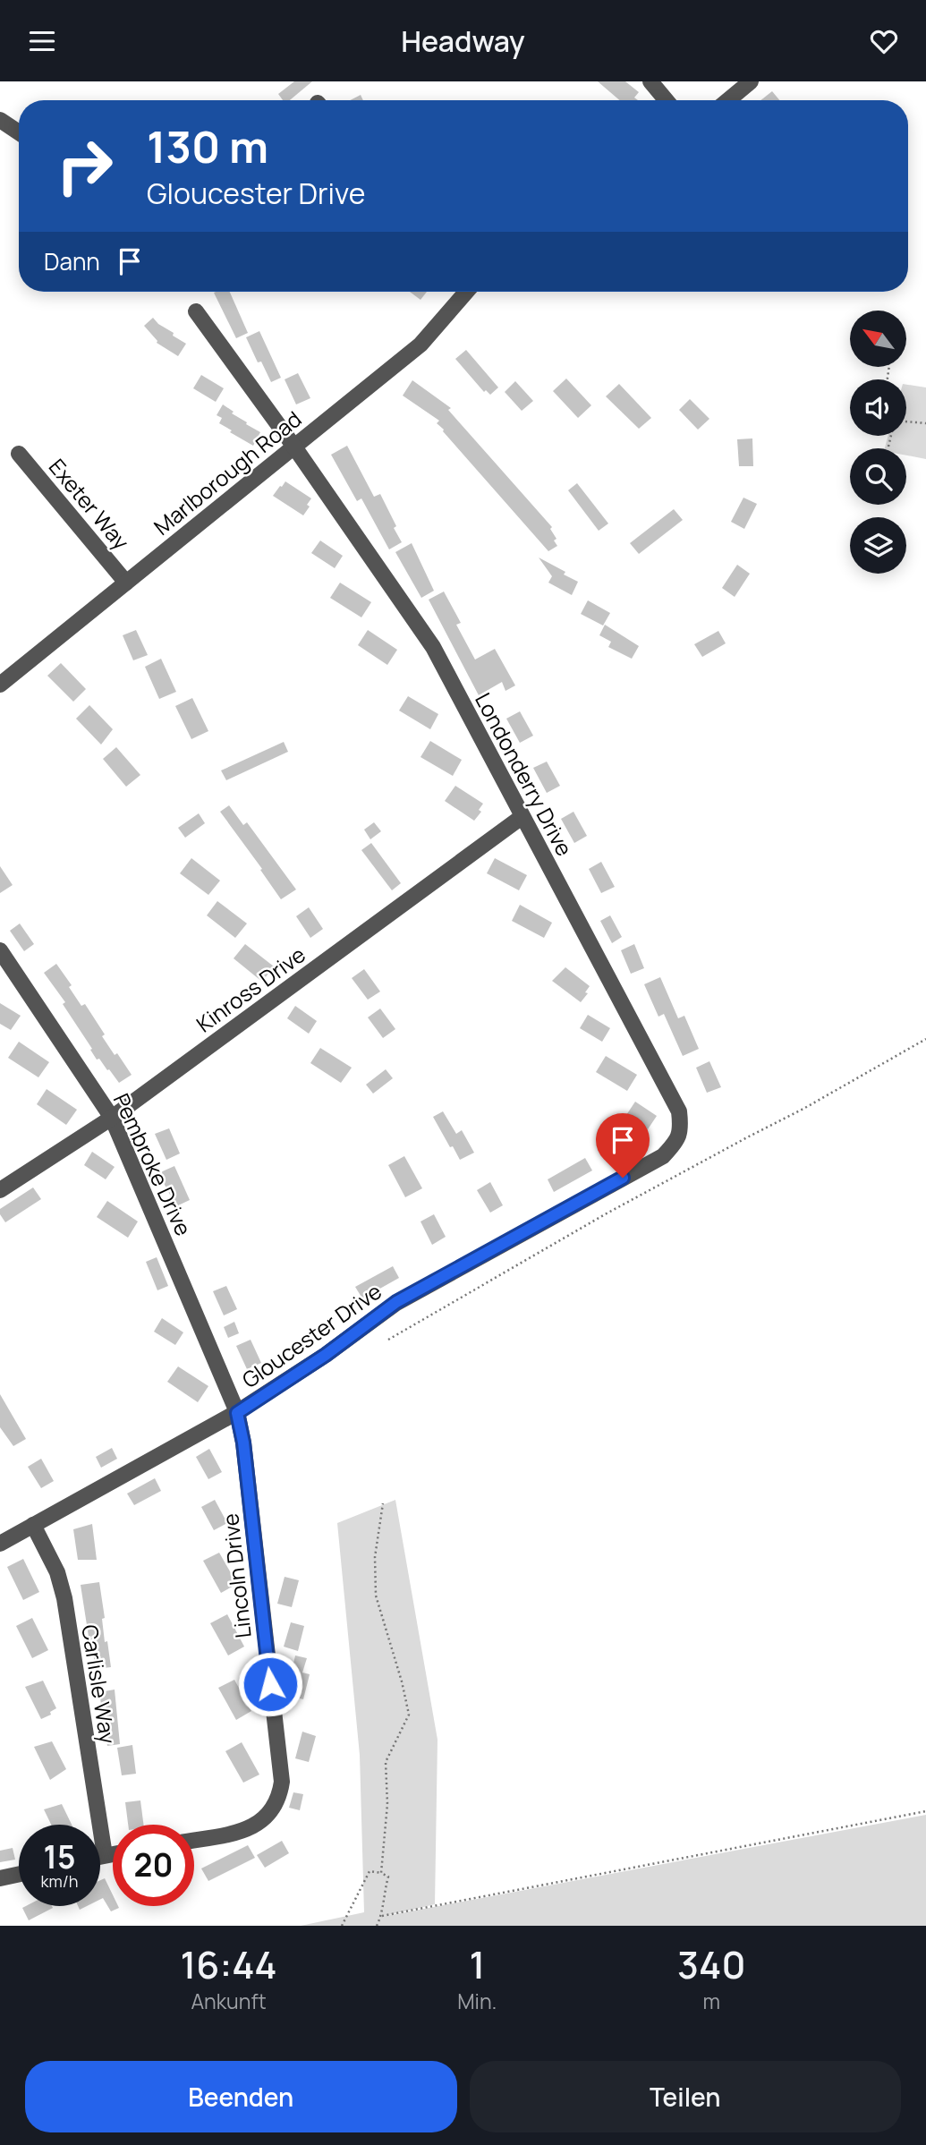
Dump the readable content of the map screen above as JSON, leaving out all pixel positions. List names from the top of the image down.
{
  "streets": {
    "lane": [
      "Marlborough Road",
      "Exeter Way",
      "Londonderry Drive",
      "Kinross Drive",
      "Pembroke Drive",
      "Gloucester Drive",
      "Lincoln Drive",
      "Carlisle Way"
    ]
  },
  "crossings": [
    ["Marlborough Road", "Exeter Way"],
    ["Marlborough Road", "Londonderry Drive"],
    ["Londonderry Drive", "Kinross Drive"],
    ["Londonderry Drive", "Gloucester Drive"],
    ["Kinross Drive", "Pembroke Drive"],
    ["Pembroke Drive", "Gloucester Drive"],
    ["Pembroke Drive", "Lincoln Drive"],
    ["Gloucester Drive", "Lincoln Drive"],
    ["Gloucester Drive", "Carlisle Way"]
  ],
  "north": "top left",
  "page": {
    "header": "Headway",
    "turn": ["130 m", "Gloucester Drive"],
    "then": "Dann",
    "speed": "15 km/h",
    "limit": "20",
    "eta": [
      "16:44",
      "Ankunft",
      "1",
      "Min.",
      "340",
      "m"
    ],
    "buttons": ["Beenden", "Teilen"]
  }
}
